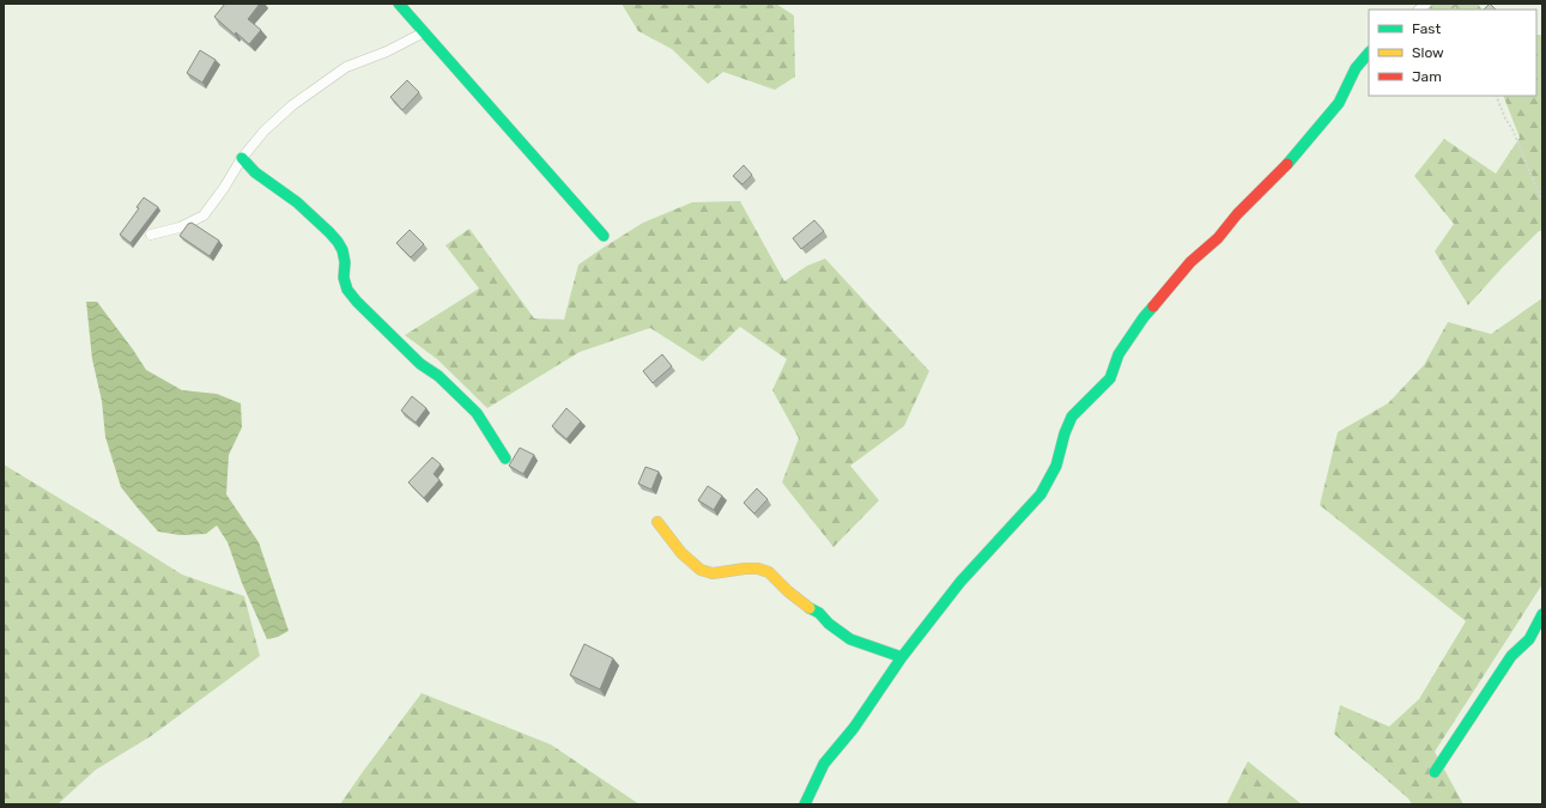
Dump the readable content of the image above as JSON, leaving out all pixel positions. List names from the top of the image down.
{
  "legend": ["Fast", "Slow", "Jam"]
}
